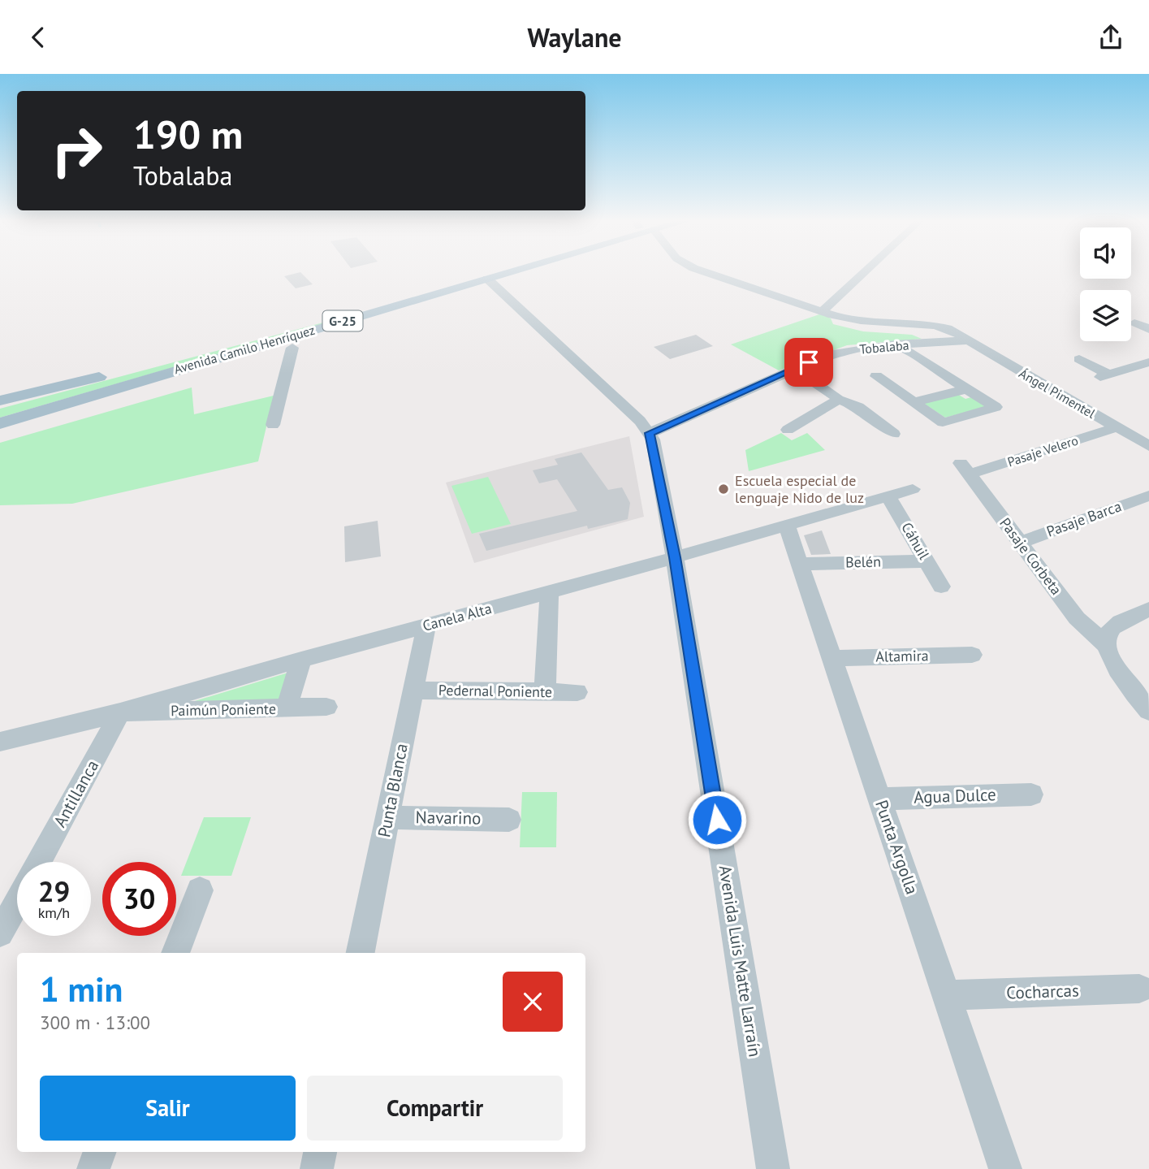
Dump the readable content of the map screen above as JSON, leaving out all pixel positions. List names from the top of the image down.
{
  "streets": {
    "main road": ["G-25", "Avenida Camilo Henríquez"],
    "street": [
      "Tobalaba",
      "Ángel Pimentel",
      "Pasaje Velero",
      "Pasaje Barca",
      "Cáhuil",
      "Pasaje Corbeta",
      "Belén",
      "Canela Alta",
      "Altamira",
      "Pedernal Poniente",
      "Paimún Poniente",
      "Punta Blanca",
      "Antillanca",
      "Agua Dulce",
      "Navarino",
      "Punta Argolla",
      "Avenida Luis Matte Larraín",
      "Cocharcas"
    ]
  },
  "crossings": [
    ["Tobalaba", "Ángel Pimentel"],
    ["Tobalaba", "Avenida Luis Matte Larraín"],
    ["Ángel Pimentel", "Pasaje Velero"],
    ["Pasaje Velero", "Pasaje Corbeta"],
    ["Pasaje Barca", "Pasaje Corbeta"],
    ["Cáhuil", "Belén"],
    ["Cáhuil", "Canela Alta"],
    ["Belén", "Punta Argolla"],
    ["Canela Alta", "Paimún Poniente"],
    ["Canela Alta", "Punta Blanca"],
    ["Canela Alta", "Antillanca"],
    ["Canela Alta", "Punta Argolla"],
    ["Canela Alta", "Avenida Luis Matte Larraín"],
    ["Altamira", "Punta Argolla"],
    ["Pedernal Poniente", "Punta Blanca"],
    ["Paimún Poniente", "Antillanca"],
    ["Punta Blanca", "Navarino"],
    ["Agua Dulce", "Punta Argolla"],
    ["Punta Argolla", "Cocharcas"]
  ],
  "places": ["Escuela especial de lenguaje Nido de luz"],
  "page": {
    "header": "Waylane",
    "turn": ["190 m", "Tobalaba"],
    "speed": "29 km/h",
    "limit": "30",
    "heading": ["1 min", "300 m · 13:00"],
    "buttons": ["Salir", "Compartir"]
  }
}
